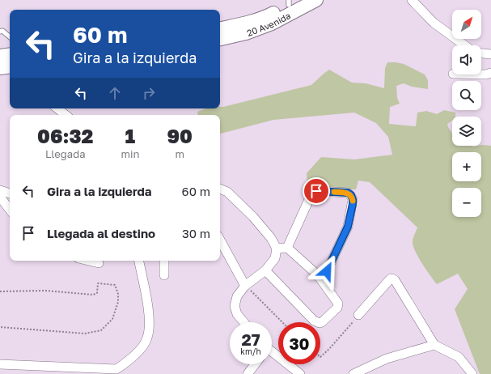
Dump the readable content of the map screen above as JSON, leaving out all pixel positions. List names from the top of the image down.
{
  "streets": {
    "main road": ["20 Avenida"]
  },
  "north": "top right",
  "page": {
    "map_buttons": ["+", "−"],
    "turn": ["60 m", "Gira a la izquierda"],
    "eta": [
      "06:32",
      "Llegada",
      "1",
      "min",
      "90",
      "m"
    ],
    "list": [
      {
        "name": "Gira a la izquierda",
        "value": "60 m"
      },
      {
        "name": "Llegada al destino",
        "value": "30 m"
      }
    ],
    "speed": "27 km/h",
    "limit": "30"
  }
}
